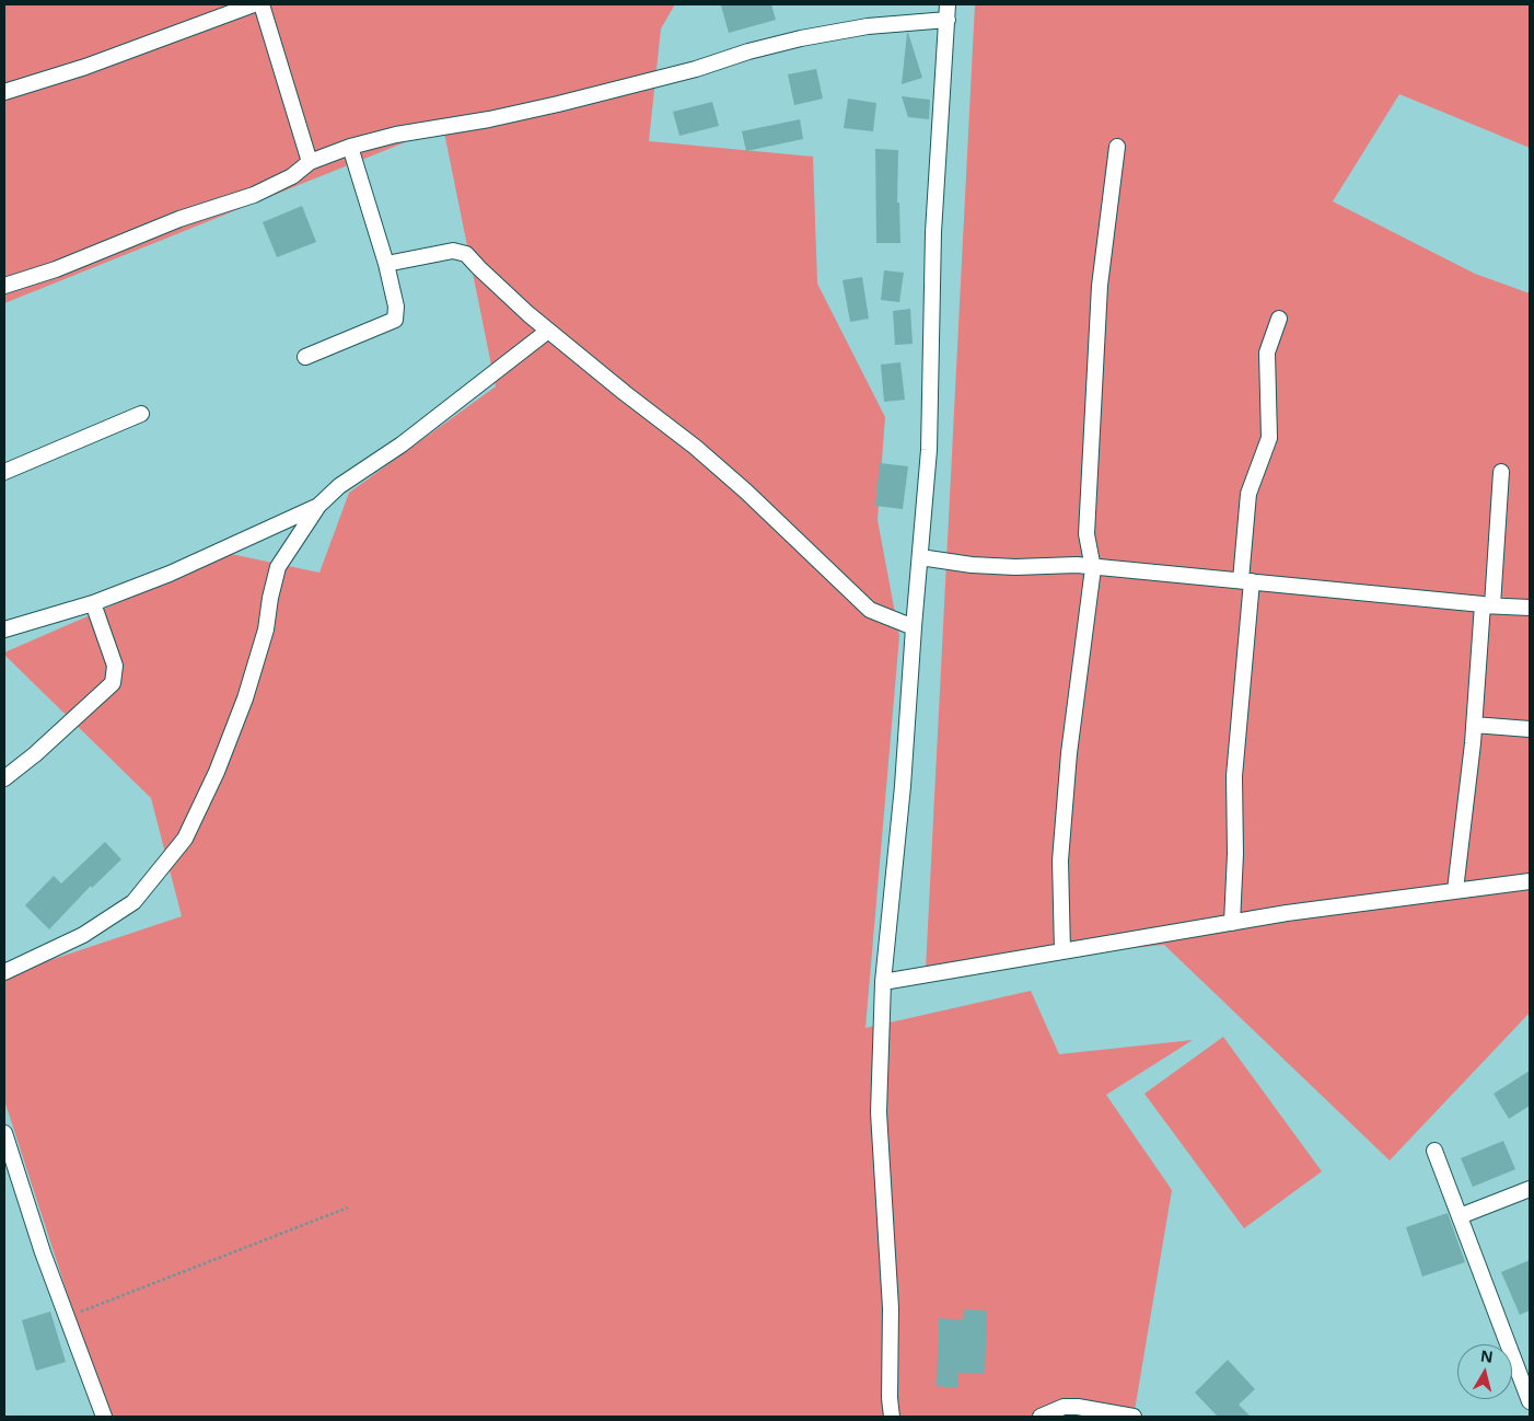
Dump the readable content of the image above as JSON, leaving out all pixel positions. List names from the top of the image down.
{
  "north": "top"
}
